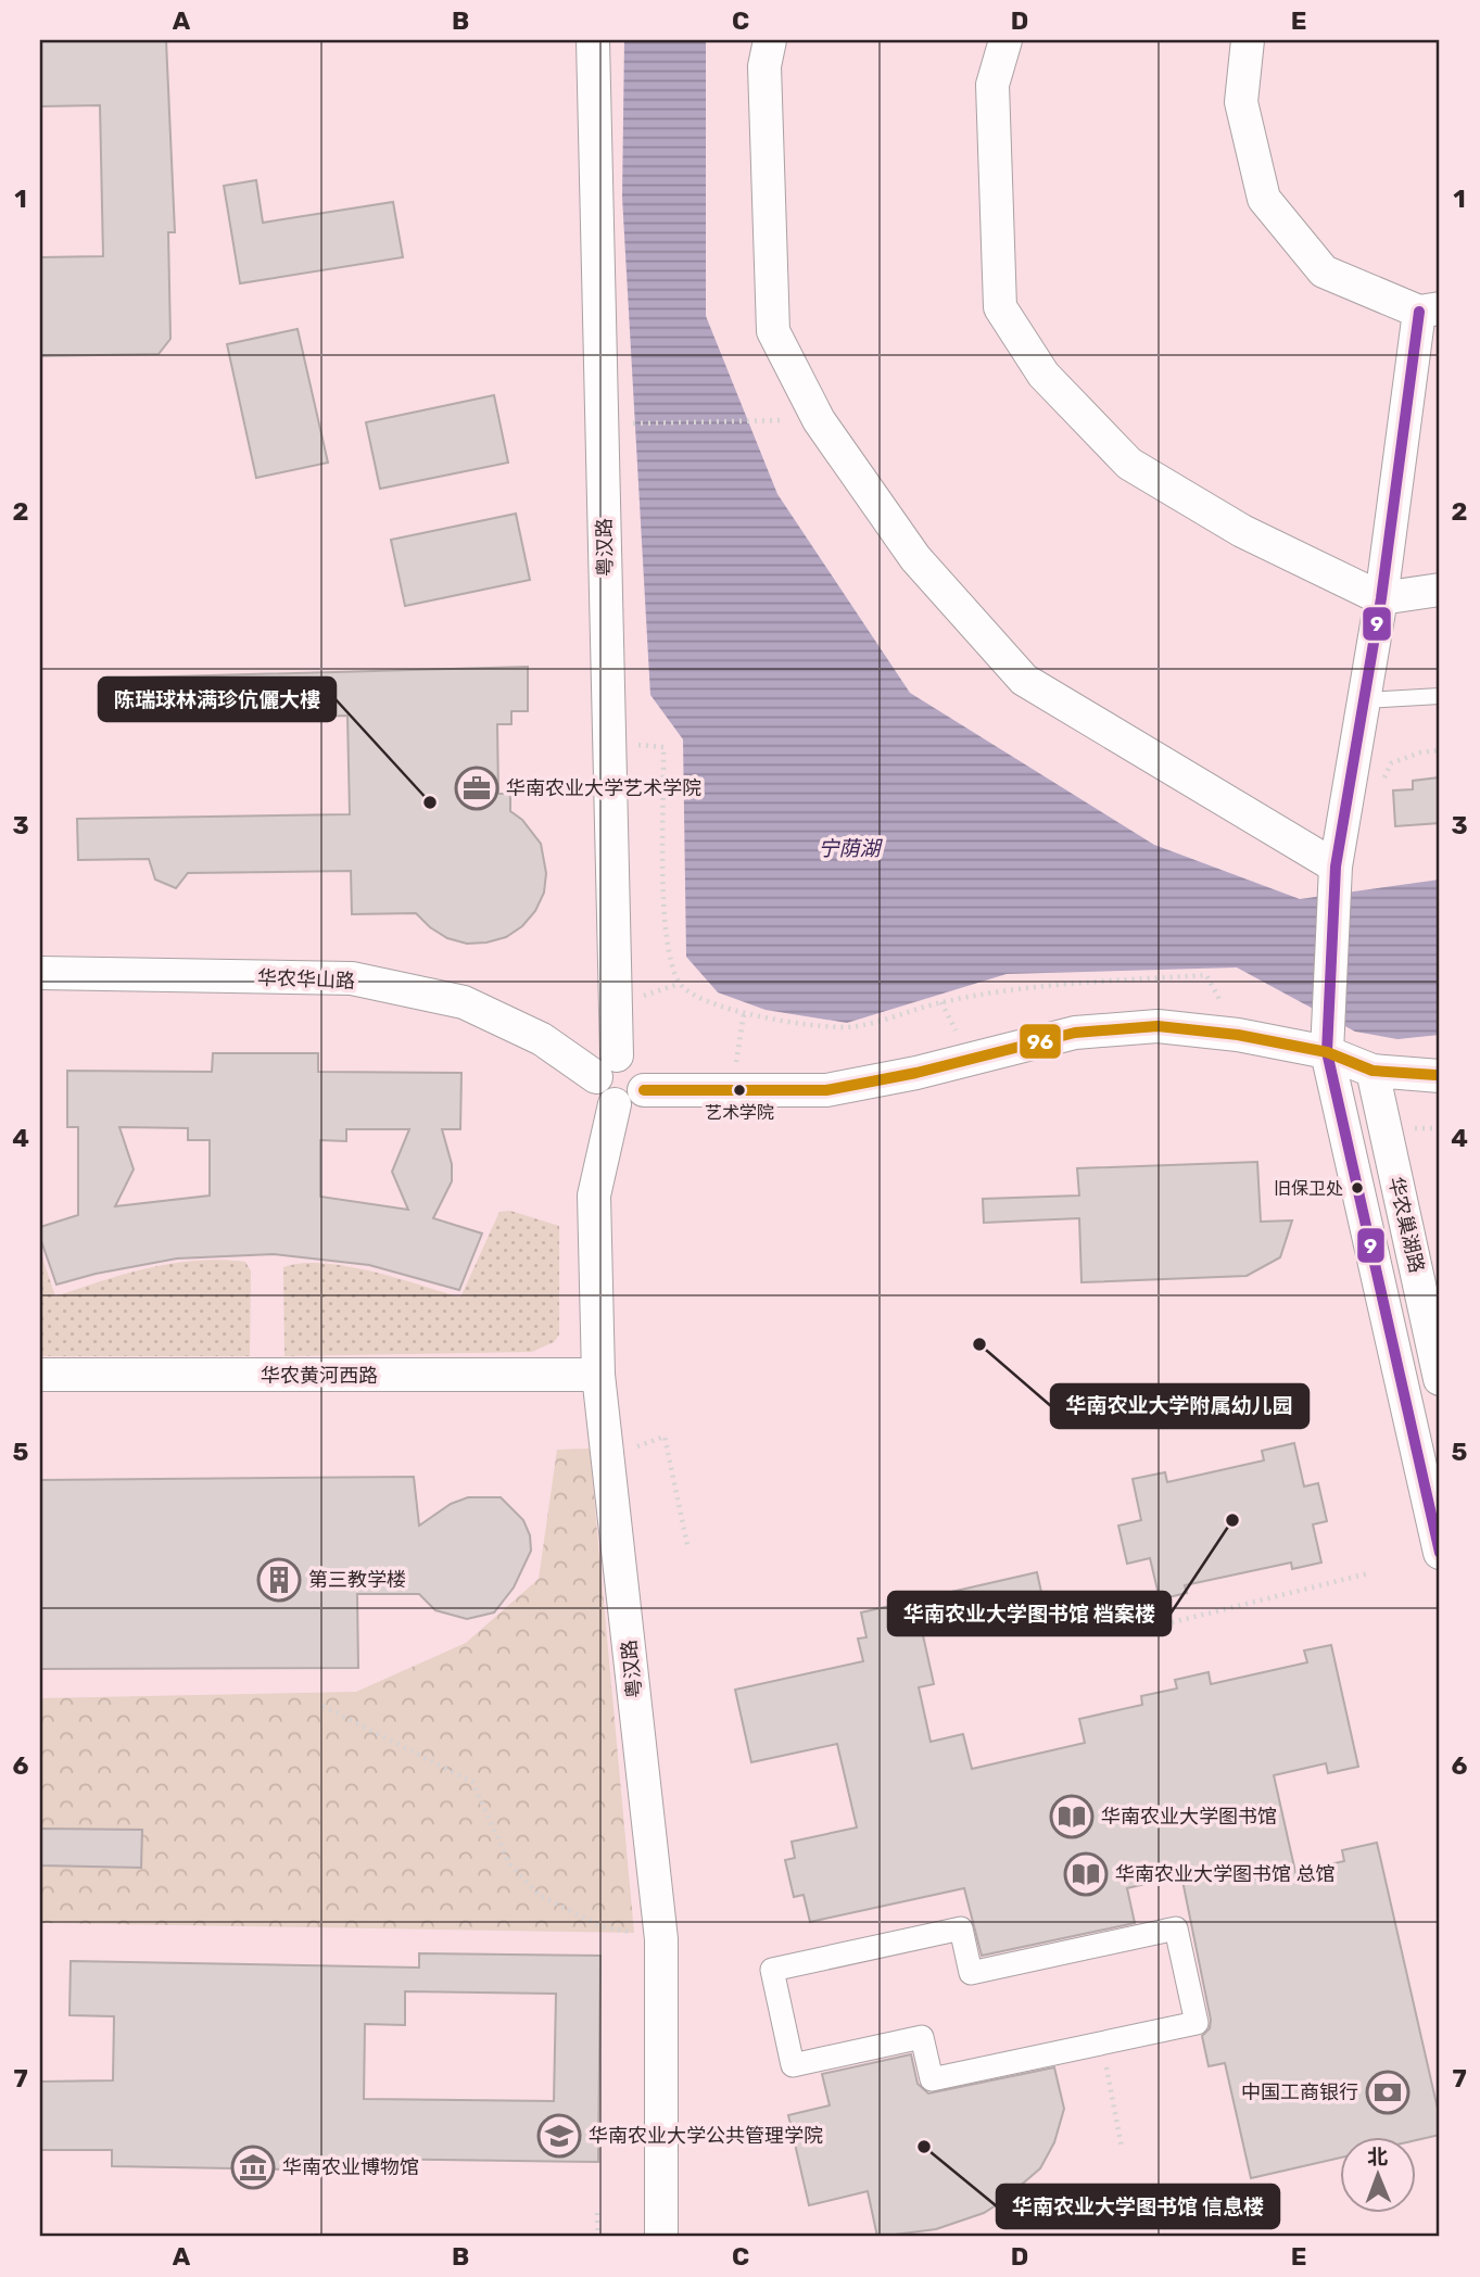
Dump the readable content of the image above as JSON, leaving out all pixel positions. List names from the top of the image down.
{
  "streets": {
    "street": [
      "粤汉路",
      "华农华山路",
      "华农巢湖路",
      "华农黄河西路"
    ]
  },
  "crossings": [
    ["粤汉路", "华农华山路"],
    ["粤汉路", "华农黄河西路"]
  ],
  "water": ["宁荫湖"],
  "places": {
    "office": ["华南农业大学艺术学院"],
    "other": [
      "陈瑞球林满珍伉儷大樓",
      "艺术学院",
      "旧保卫处",
      "华南农业大学附属幼儿园",
      "华南农业大学图书馆 档案楼",
      "华南农业大学图书馆 信息楼"
    ],
    "building": ["第三教学楼"],
    "library": ["华南农业大学图书馆", "华南农业大学图书馆 总馆"],
    "bank": ["中国工商银行"],
    "school or university": ["华南农业大学公共管理学院"],
    "museum": ["华南农业博物馆"]
  },
  "lines": ["transit line 9", "transit line 96"],
  "north": "top",
  "grid": {
    "columns": [
      "A",
      "B",
      "C",
      "D",
      "E"
    ],
    "rows": [
      "1",
      "2",
      "3",
      "4",
      "5",
      "6",
      "7"
    ]
  }
}
